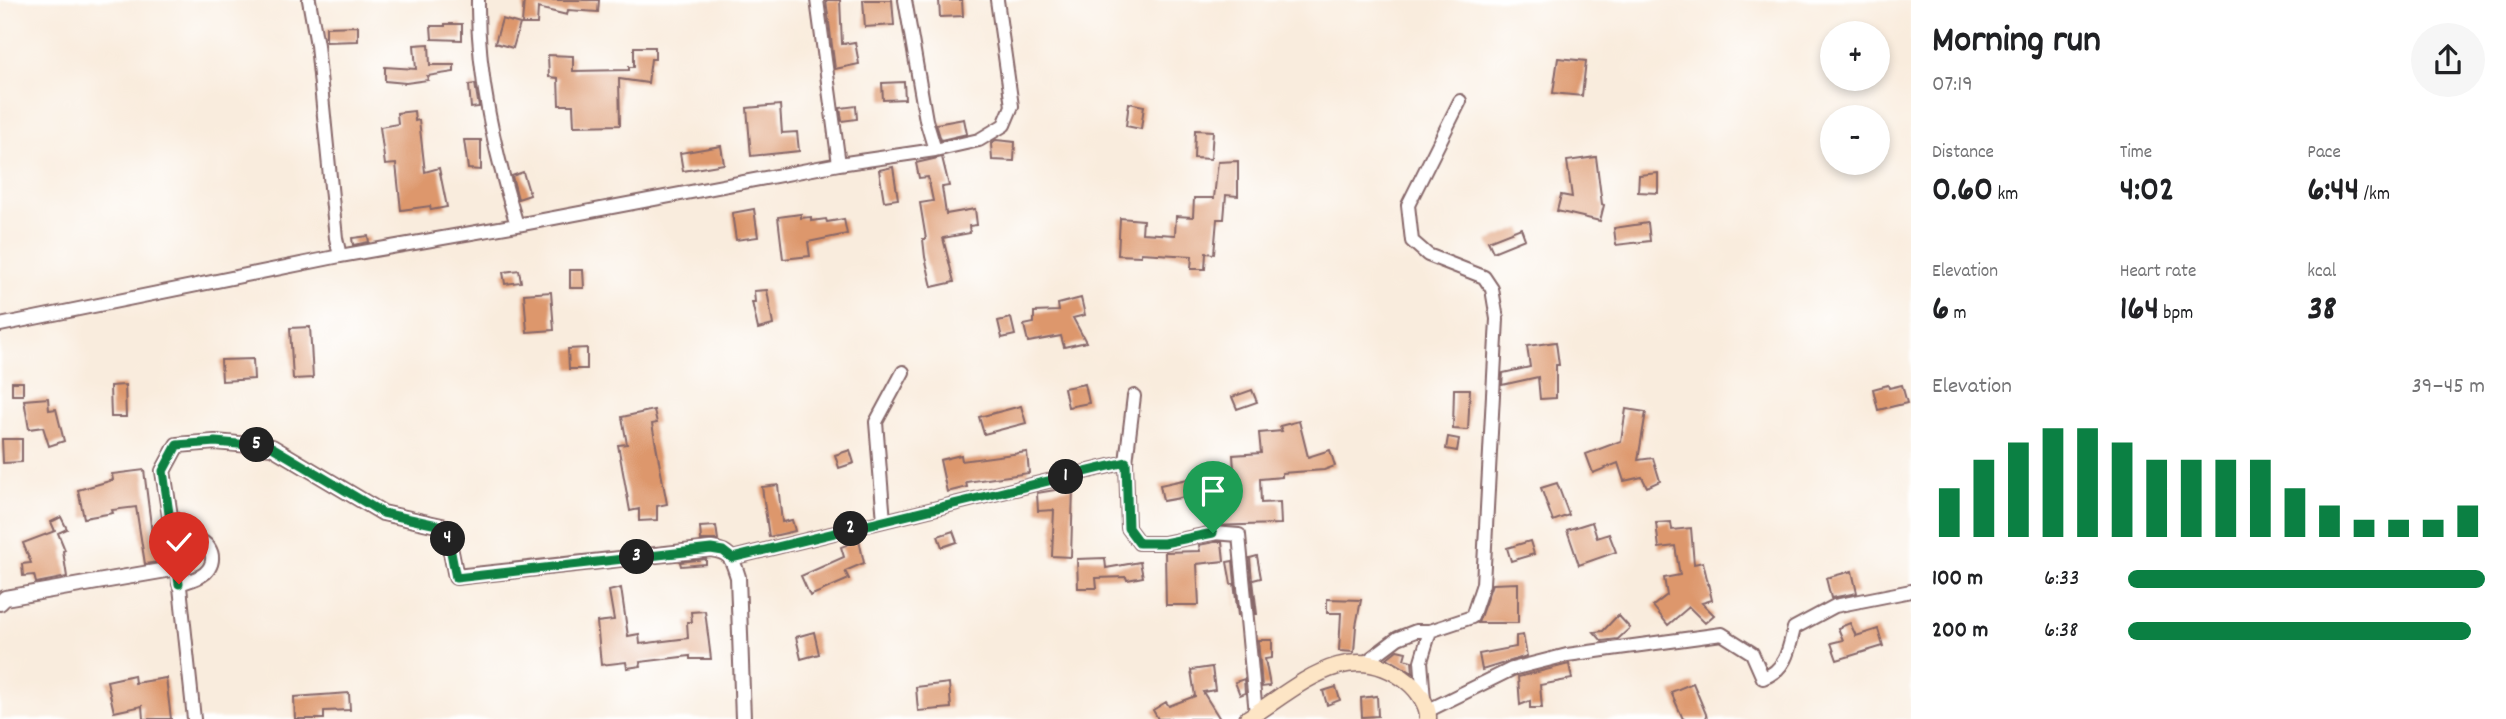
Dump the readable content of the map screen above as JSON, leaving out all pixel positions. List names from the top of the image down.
{
  "page": {
    "heading": ["Morning run", "07:19"],
    "map_buttons": ["+", "−"],
    "stats": [
      ["Distance", "0.60 km"],
      ["Time", "4:02"],
      ["Pace", "6:44 /km"],
      ["Elevation", "6 m"],
      ["Heart rate", "164 bpm"],
      ["kcal", "38"]
    ],
    "chart": ["Elevation", "39–45 m"],
    "pins": [
      "5",
      "1",
      "2",
      "4",
      "3"
    ],
    "list": [
      {
        "name": "100 m",
        "note": "6:33"
      },
      {
        "name": "200 m",
        "note": "6:38"
      }
    ]
  }
}
